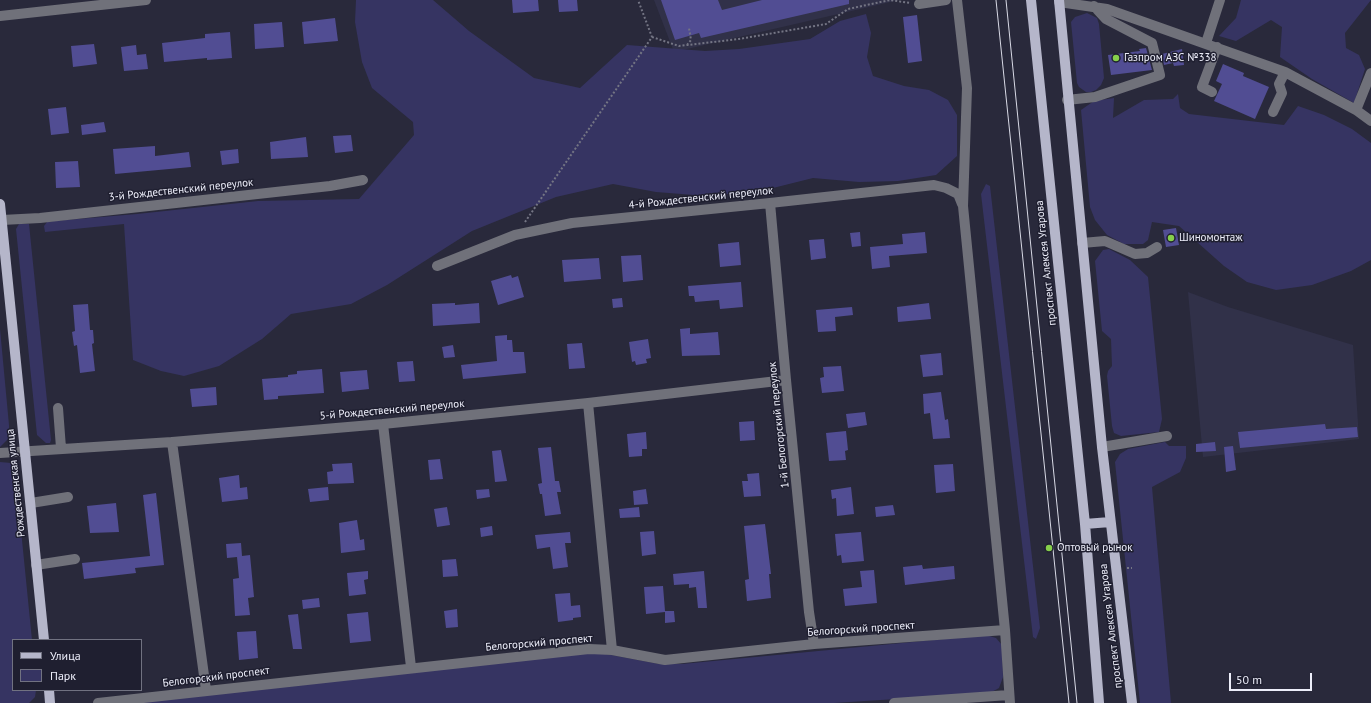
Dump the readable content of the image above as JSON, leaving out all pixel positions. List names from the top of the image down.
{
  "streets": {
    "main road": ["проспект Алексея Угарова", "Рождественская улица"],
    "street": [
      "3-й Рождественский переулок",
      "4-й Рождественский переулок",
      "5-й Рождественский переулок",
      "1-й Белогорский переулок",
      "Белогорский проспект"
    ]
  },
  "crossings": [
    ["3-й Рождественский переулок", "Рождественская улица"],
    ["4-й Рождественский переулок", "1-й Белогорский переулок"],
    ["5-й Рождественский переулок", "1-й Белогорский переулок"],
    ["5-й Рождественский переулок", "Рождественская улица"],
    ["1-й Белогорский переулок", "Белогорский проспект"]
  ],
  "places": ["Газпром АЗС №338", "Шиномонтаж", "Оптовый рынок"],
  "legend": ["Улица", "Парк"],
  "scale_bar": "50 m"
}
